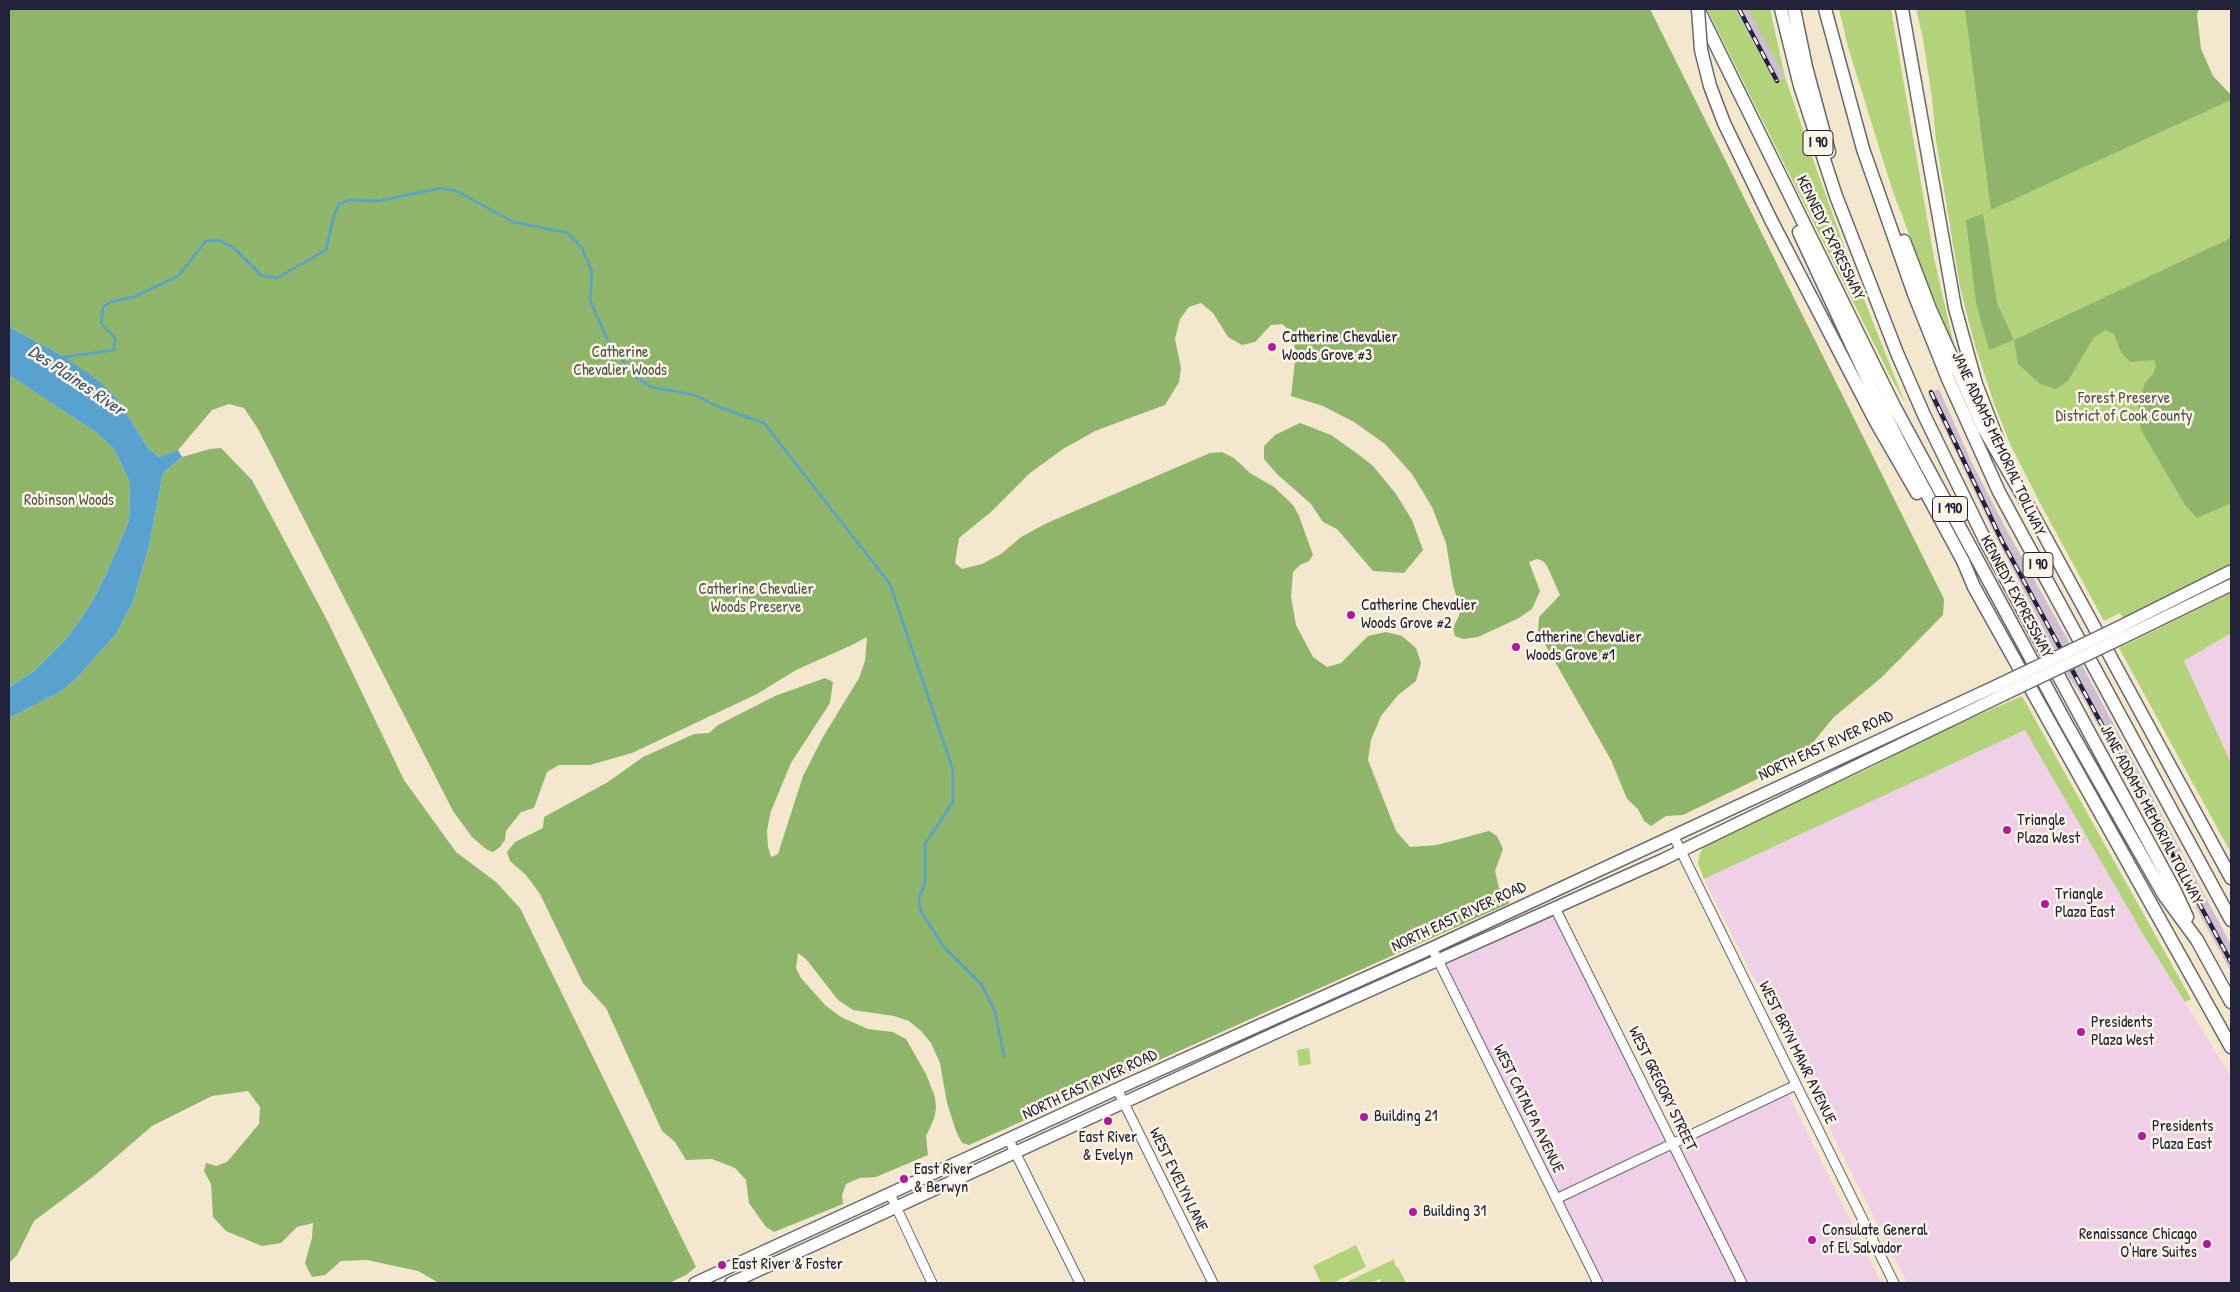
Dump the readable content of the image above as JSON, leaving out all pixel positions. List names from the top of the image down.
{
  "streets": {
    "highway": [
      "I 90",
      "KENNEDY EXPRESSWAY",
      "JANE ADDAMS MEMORIAL TOLLWAY",
      "I 190"
    ],
    "main road": ["NORTH EAST RIVER ROAD"],
    "street": [
      "WEST BRYN MAWR AVENUE",
      "WEST GREGORY STREET",
      "WEST CATALPA AVENUE",
      "WEST EVELYN LANE"
    ]
  },
  "crossings": [
    ["KENNEDY EXPRESSWAY", "JANE ADDAMS MEMORIAL TOLLWAY"],
    ["NORTH EAST RIVER ROAD", "WEST BRYN MAWR AVENUE"],
    ["NORTH EAST RIVER ROAD", "WEST GREGORY STREET"],
    ["NORTH EAST RIVER ROAD", "WEST CATALPA AVENUE"],
    ["NORTH EAST RIVER ROAD", "WEST EVELYN LANE"]
  ],
  "water": ["Des Plaines River"],
  "parks": [
    "Catherine Chevalier Woods",
    "Forest Preserve District of Cook County",
    "Robinson Woods",
    "Catherine Chevalier Woods Preserve"
  ],
  "places": [
    "Catherine Chevalier Woods Grove #3",
    "Catherine Chevalier Woods Grove #2",
    "Catherine Chevalier Woods Grove #1",
    "Triangle Plaza West",
    "Triangle Plaza East",
    "Presidents Plaza West",
    "Building 21",
    "East River & Evelyn",
    "Presidents Plaza East",
    "East River & Berwyn",
    "Building 31",
    "Consulate General of El Salvador",
    "Renaissance Chicago O'Hare Suites",
    "East River & Foster"
  ]
}
